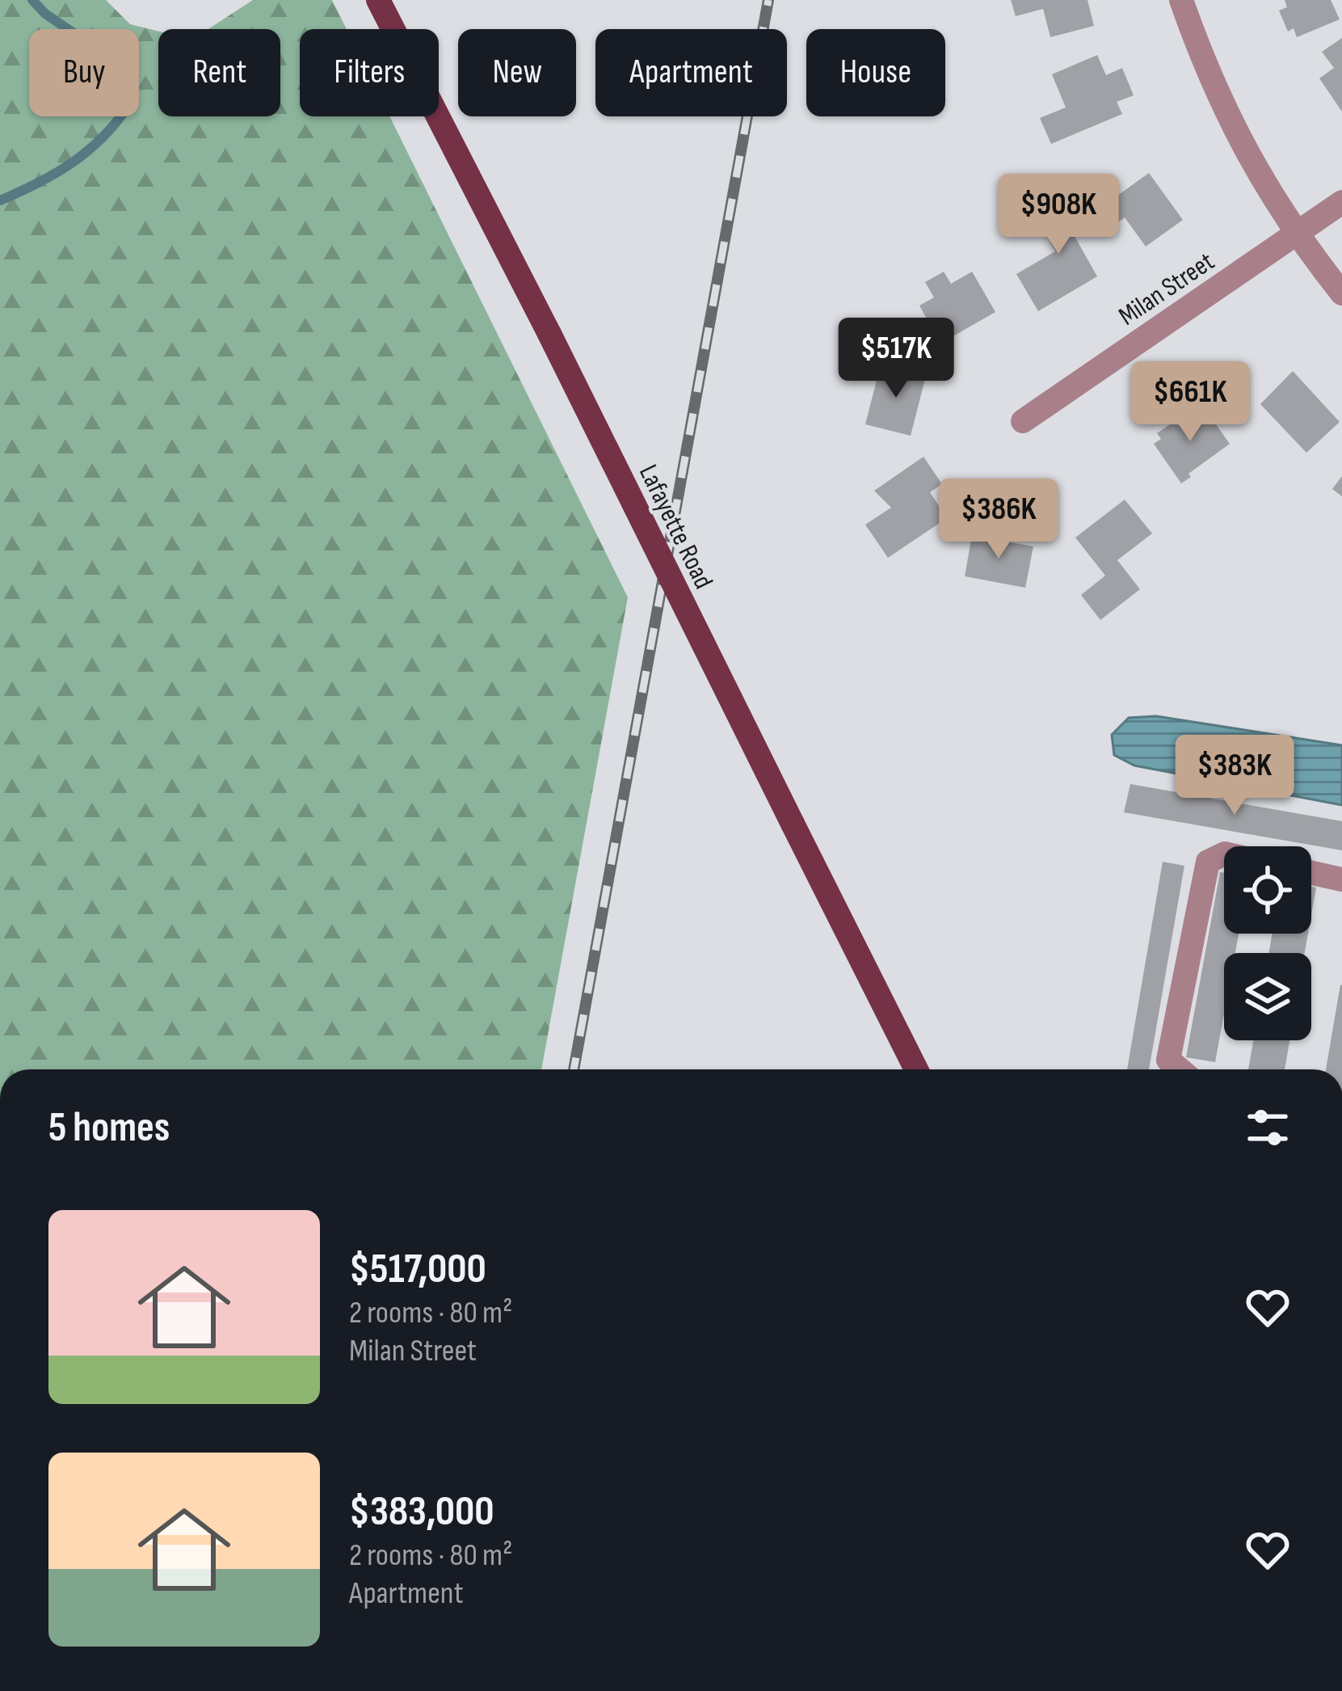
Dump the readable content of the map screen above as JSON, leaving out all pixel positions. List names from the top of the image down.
{
  "streets": {
    "main road": ["Lafayette Road"],
    "street": ["Milan Street"]
  },
  "page": {
    "chip": [
      "Buy",
      "Rent",
      "Filters",
      "New",
      "Apartment",
      "House"
    ],
    "price": [
      "$908K",
      "$517K",
      "$661K",
      "$386K",
      "$383K"
    ],
    "heading": "5 homes",
    "list": [
      {
        "name": "$517,000",
        "note": "2 rooms · 80 m² · Milan Street"
      },
      {
        "name": "$383,000",
        "note": "2 rooms · 80 m² · Apartment"
      }
    ]
  }
}
